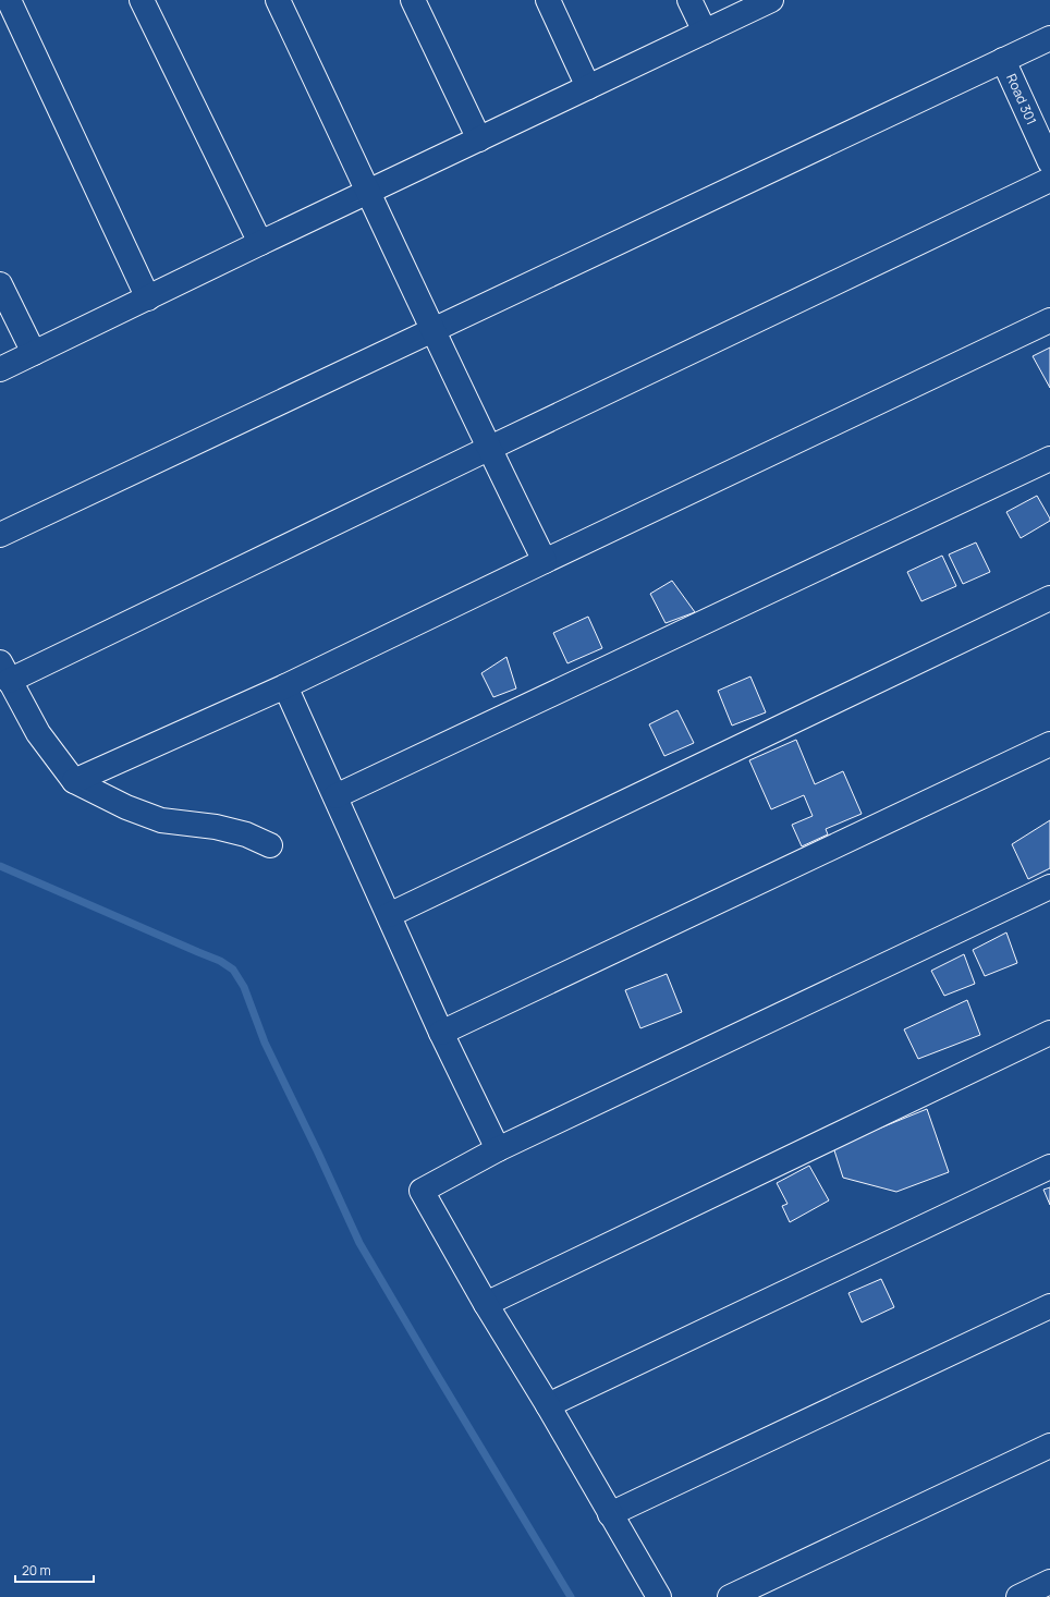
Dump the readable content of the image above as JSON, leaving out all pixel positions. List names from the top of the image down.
{
  "streets": {
    "street": ["Road 301"]
  },
  "scale_bar": "20 m"
}
